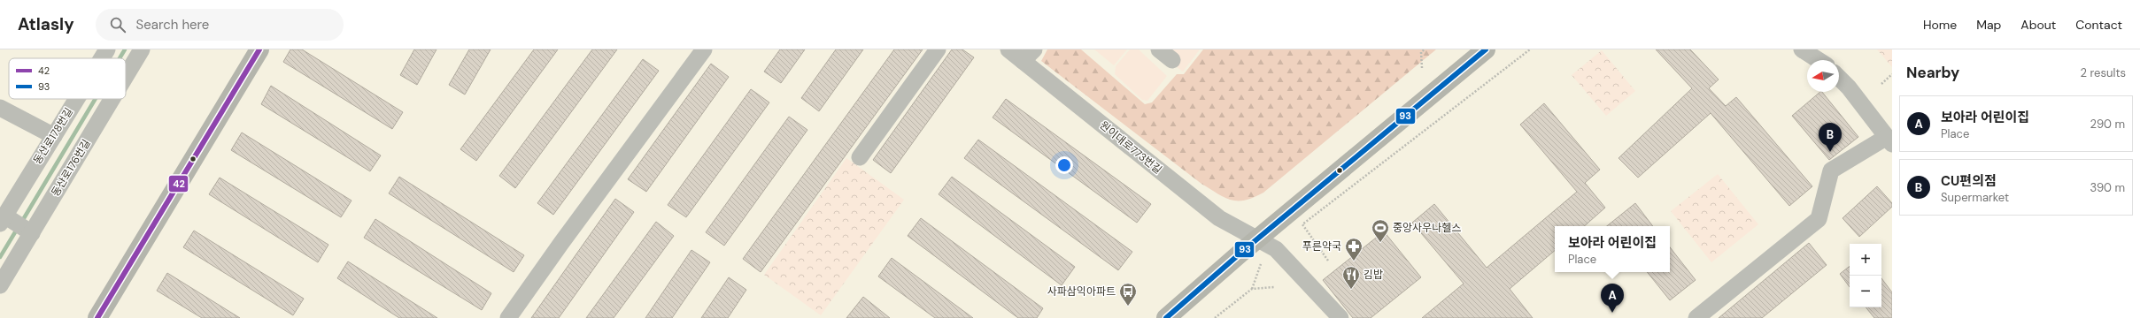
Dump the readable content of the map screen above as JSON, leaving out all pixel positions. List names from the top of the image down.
{
  "streets": {
    "street": ["동산로178번길", "원이대로773번길", "동산로176번길"]
  },
  "places": {
    "sports": ["중앙사우나헬스"],
    "pharmacy": ["푸른약국"],
    "restaurant": ["김밥"],
    "bus stop": ["사파삼익아파트"]
  },
  "lines": ["transit line 42", "transit line 93"],
  "legend": ["42", "93"],
  "north": "left",
  "page": {
    "header": "Atlasly",
    "search": "Search here",
    "nav": [
      "Home",
      "Map",
      "About",
      "Contact"
    ],
    "heading": ["Nearby", "2 results"],
    "list": [
      {
        "mark": "A",
        "name": "보아라 어린이집",
        "note": "Place",
        "value": "290 m"
      },
      {
        "mark": "B",
        "name": "CU편의점",
        "note": "Supermarket",
        "value": "390 m"
      }
    ],
    "pins": ["B", "A"],
    "popup": ["보아라 어린이집", "Place"],
    "map_buttons": ["+", "−"]
  }
}
